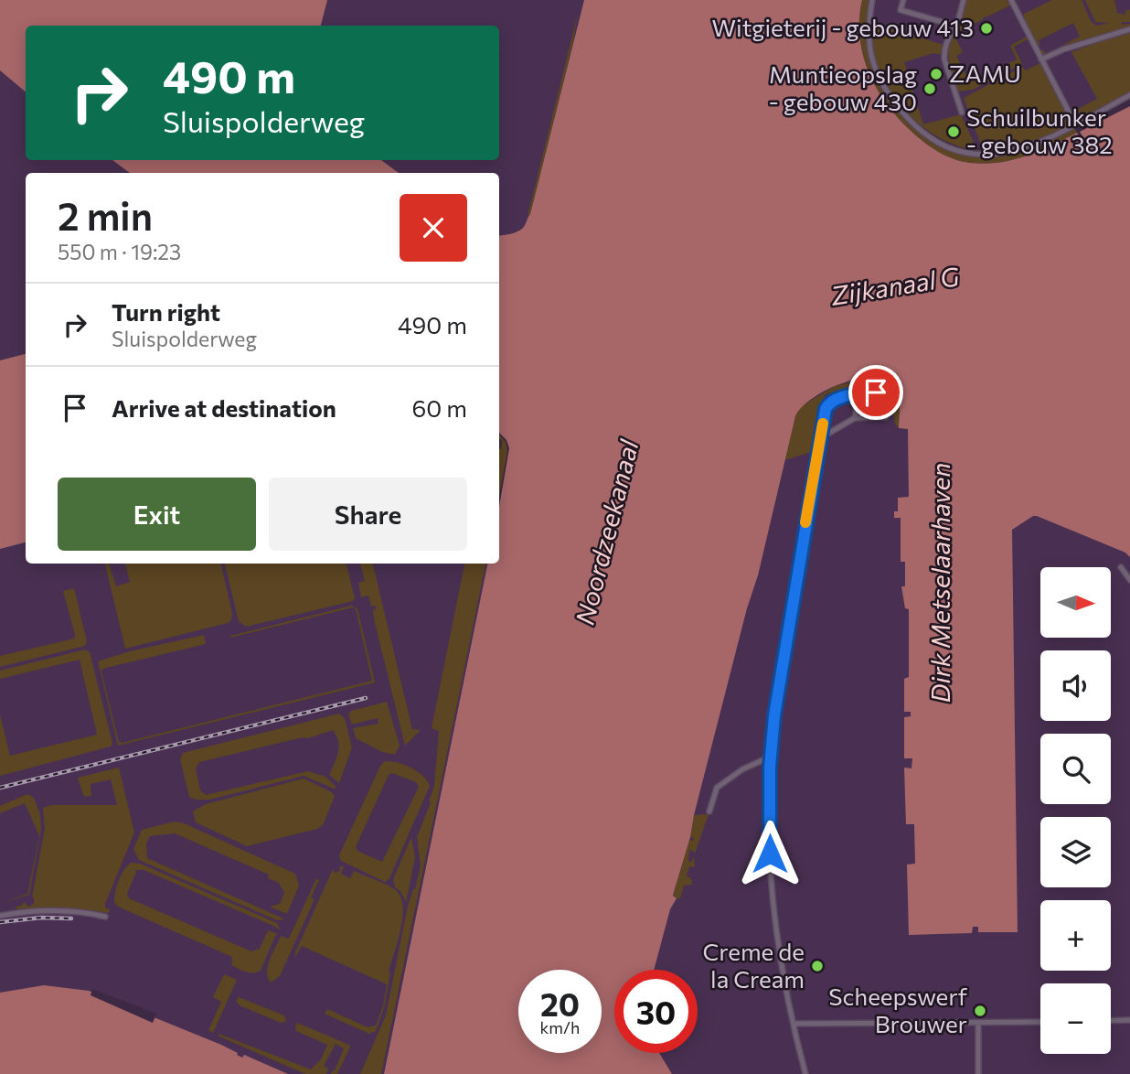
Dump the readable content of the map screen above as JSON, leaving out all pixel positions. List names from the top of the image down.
{
  "water": ["Zijkanaal G", "Noordzeekanaal", "Dirk Metselaarhaven"],
  "places": [
    "Witgieterij - gebouw 413",
    "ZAMU",
    "Muntieopslag - gebouw 430",
    "Schuilbunker - gebouw 382",
    "Creme de la Cream",
    "Scheepswerf Brouwer"
  ],
  "north": "right",
  "page": {
    "turn": ["490 m", "Sluispolderweg"],
    "heading": ["2 min", "550 m · 19:23"],
    "list": [
      {
        "name": "Turn right",
        "note": "Sluispolderweg",
        "value": "490 m"
      },
      {
        "name": "Arrive at destination",
        "value": "60 m"
      }
    ],
    "buttons": ["Exit", "Share"],
    "map_buttons": ["+", "−"],
    "speed": "20 km/h",
    "limit": "30"
  }
}
